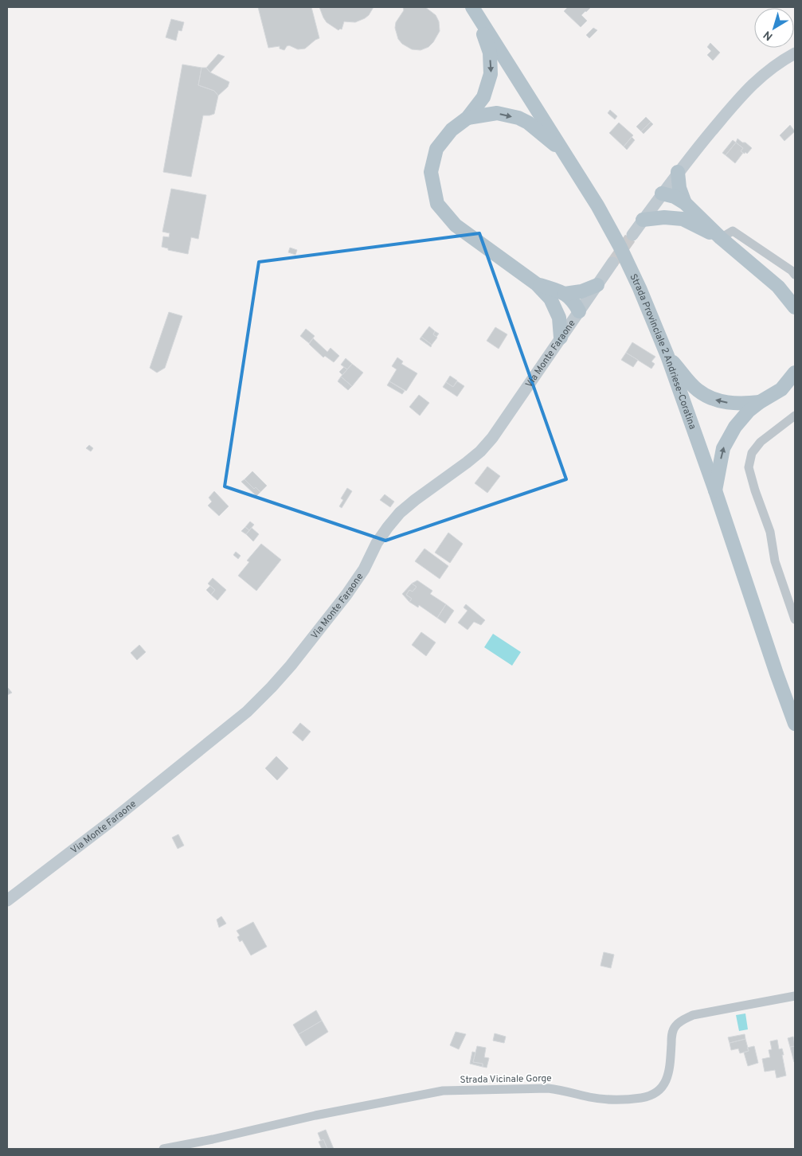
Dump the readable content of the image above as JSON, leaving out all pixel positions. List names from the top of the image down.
{
  "streets": {
    "main road": ["Strada Provinciale 2 Andriese-Coratina"],
    "street": ["Via Monte Faraone", "Strada Vicinale Gorge"]
  },
  "north": "bottom left"
}
